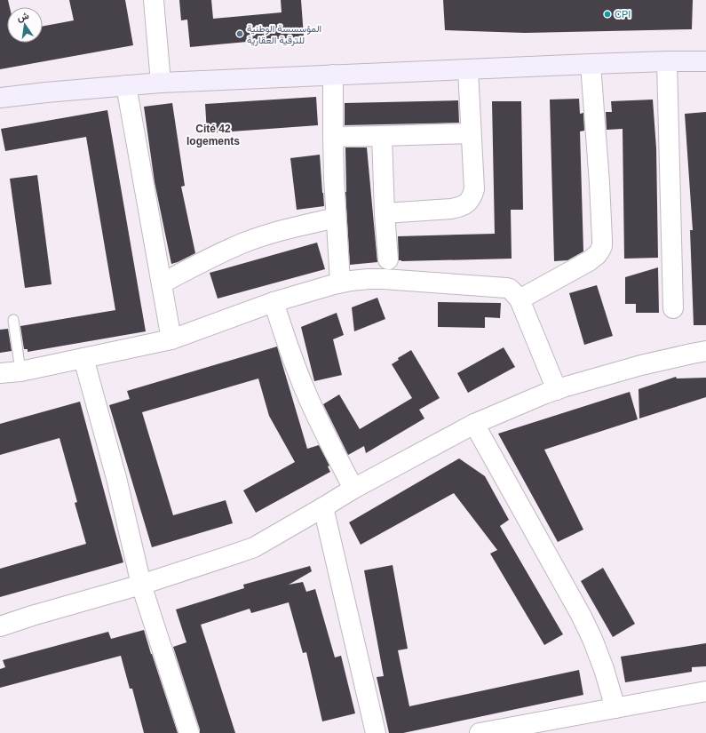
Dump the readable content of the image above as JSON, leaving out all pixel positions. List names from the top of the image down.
{
  "districts": ["Cité 42 logements"],
  "places": ["CPI", "المؤسسسة الوطنية للترقية العقارية"],
  "north": "top"
}
